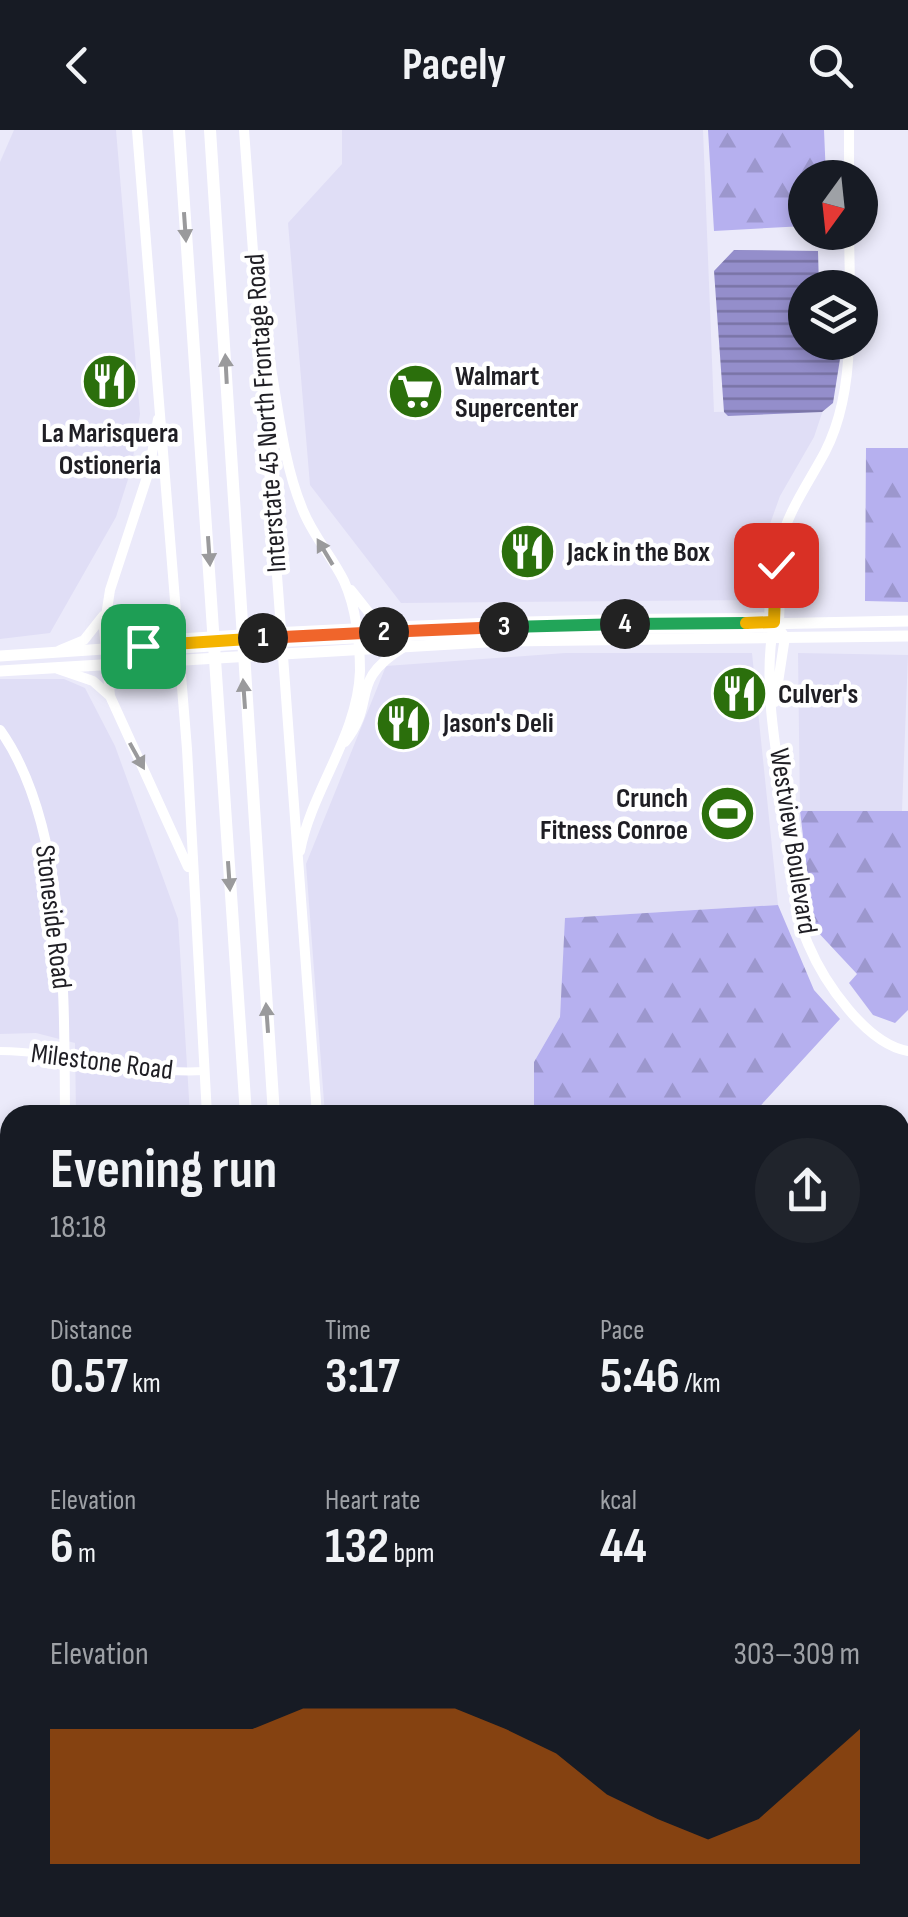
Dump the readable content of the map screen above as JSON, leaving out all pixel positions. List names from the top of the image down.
{
  "streets": {
    "main road": ["Interstate 45 North Frontage Road", "Westview Boulevard", "Stoneside Road"],
    "street": ["Milestone Road"]
  },
  "crossings": [
    ["Stoneside Road", "Milestone Road"]
  ],
  "places": {
    "restaurant": [
      "La Marisquera Ostioneria",
      "Jack in the Box",
      "Culver's",
      "Jason's Deli"
    ],
    "supermarket": ["Walmart Supercenter"],
    "sports": ["Crunch Fitness Conroe"]
  },
  "north": "bottom",
  "page": {
    "header": "Pacely",
    "pins": [
      "4",
      "3",
      "2",
      "1"
    ],
    "heading": ["Evening run", "18:18"],
    "stats": [
      ["Distance", "0.57 km"],
      ["Time", "3:17"],
      ["Pace", "5:46 /km"],
      ["Elevation", "6 m"],
      ["Heart rate", "132 bpm"],
      ["kcal", "44"]
    ],
    "chart": ["Elevation", "303–309 m"]
  }
}
